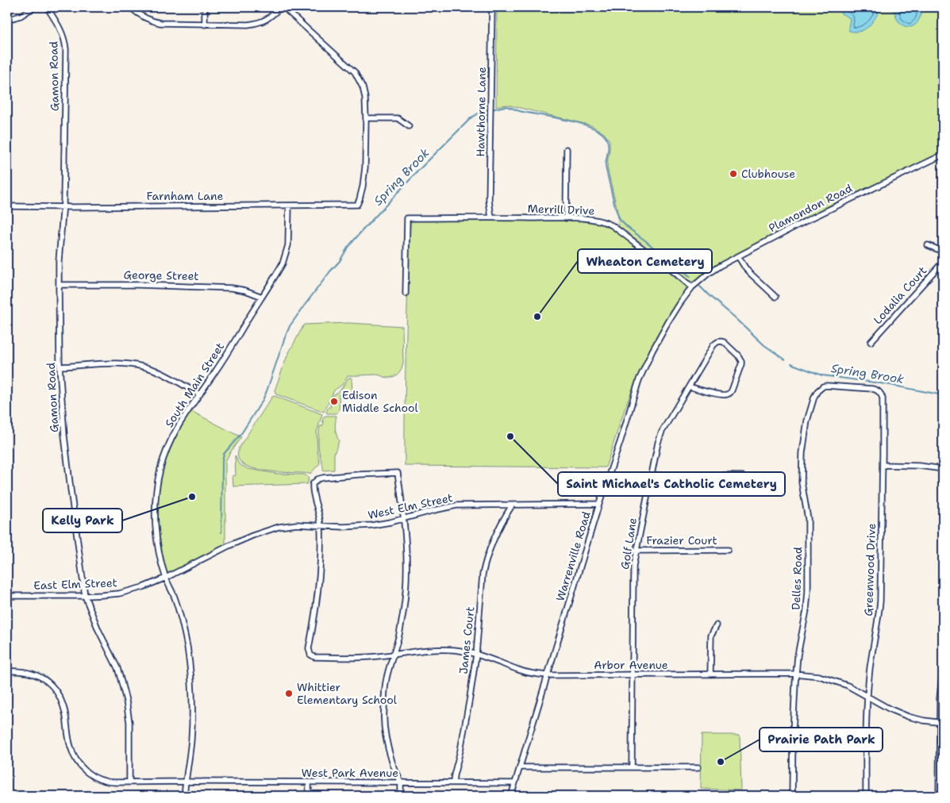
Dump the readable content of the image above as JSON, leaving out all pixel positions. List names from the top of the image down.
{
  "streets": {
    "street": [
      "Gamon Road",
      "Hawthorne Lane",
      "Farnham Lane",
      "Plamondon Road",
      "Merrill Drive",
      "George Street",
      "Lodalia Court",
      "South Main Street",
      "West Elm Street",
      "Frazier Court",
      "Golf Lane",
      "Warrenville Road",
      "Greenwood Drive",
      "Delles Road",
      "East Elm Street",
      "James Court",
      "Arbor Avenue",
      "West Park Avenue"
    ]
  },
  "crossings": [
    ["Gamon Road", "Farnham Lane"],
    ["Gamon Road", "George Street"],
    ["Gamon Road", "East Elm Street"],
    ["Gamon Road", "West Park Avenue"],
    ["Hawthorne Lane", "Merrill Drive"],
    ["Farnham Lane", "South Main Street"],
    ["Plamondon Road", "Merrill Drive"],
    ["Plamondon Road", "Warrenville Road"],
    ["Merrill Drive", "Warrenville Road"],
    ["George Street", "South Main Street"],
    ["South Main Street", "West Elm Street"],
    ["South Main Street", "East Elm Street"],
    ["South Main Street", "West Park Avenue"],
    ["West Elm Street", "Warrenville Road"],
    ["West Elm Street", "East Elm Street"],
    ["West Elm Street", "James Court"],
    ["West Elm Street", "Arbor Avenue"],
    ["Frazier Court", "Golf Lane"],
    ["Golf Lane", "Arbor Avenue"],
    ["Warrenville Road", "Arbor Avenue"],
    ["Warrenville Road", "West Park Avenue"],
    ["Greenwood Drive", "Delles Road"],
    ["Greenwood Drive", "Arbor Avenue"],
    ["Delles Road", "Arbor Avenue"],
    ["James Court", "Arbor Avenue"],
    ["James Court", "West Park Avenue"]
  ],
  "water": ["Spring Brook"],
  "places": [
    "Clubhouse",
    "Wheaton Cemetery",
    "Edison Middle School",
    "Saint Michael's Catholic Cemetery",
    "Kelly Park",
    "Whittier Elementary School",
    "Prairie Path Park"
  ]
}
